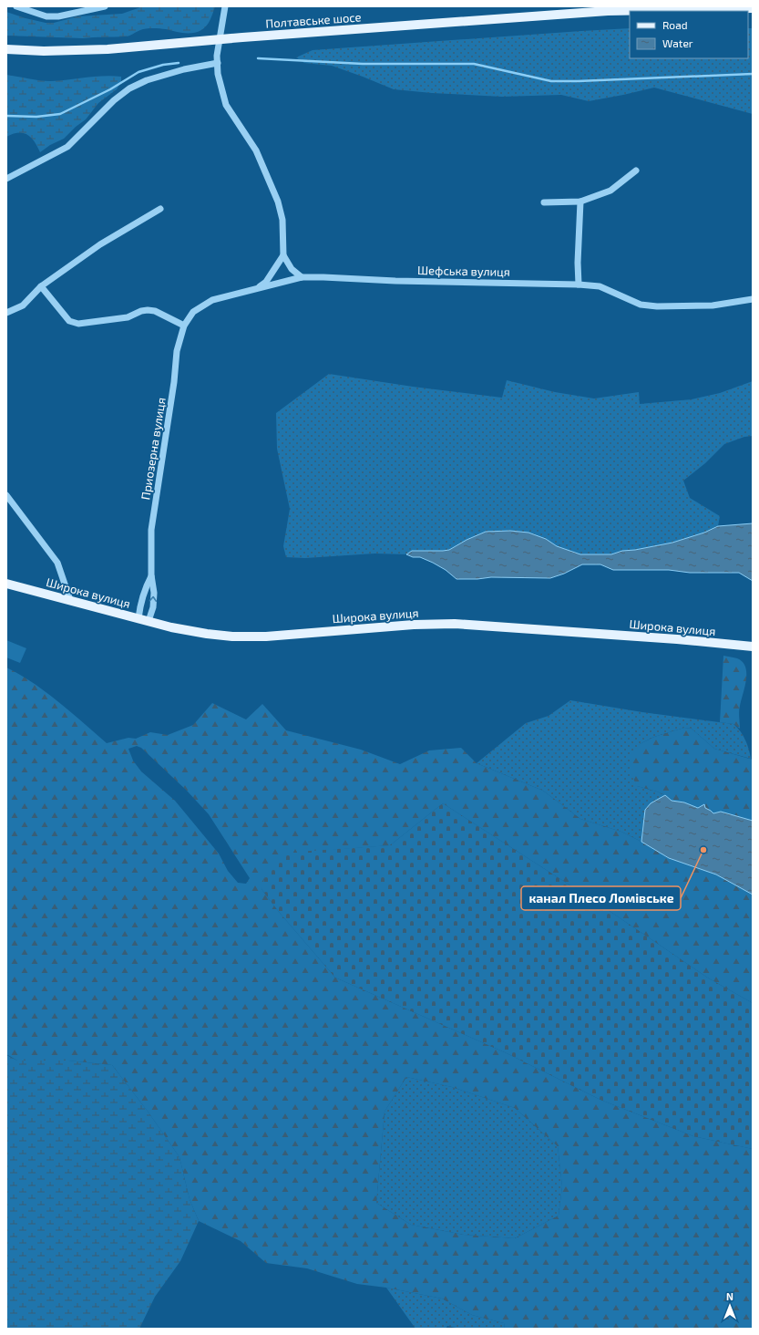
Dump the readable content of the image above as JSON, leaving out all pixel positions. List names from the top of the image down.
{
  "streets": {
    "main road": ["Полтавське шосе", "Широка вулиця"],
    "street": ["Шефська вулиця", "Приозерна вулиця"]
  },
  "crossings": [
    ["Шефська вулиця", "Приозерна вулиця"],
    ["Приозерна вулиця", "Широка вулиця"]
  ],
  "places": ["канал Плесо Ломівське"],
  "legend": ["Road", "Water"],
  "north": "top"
}
